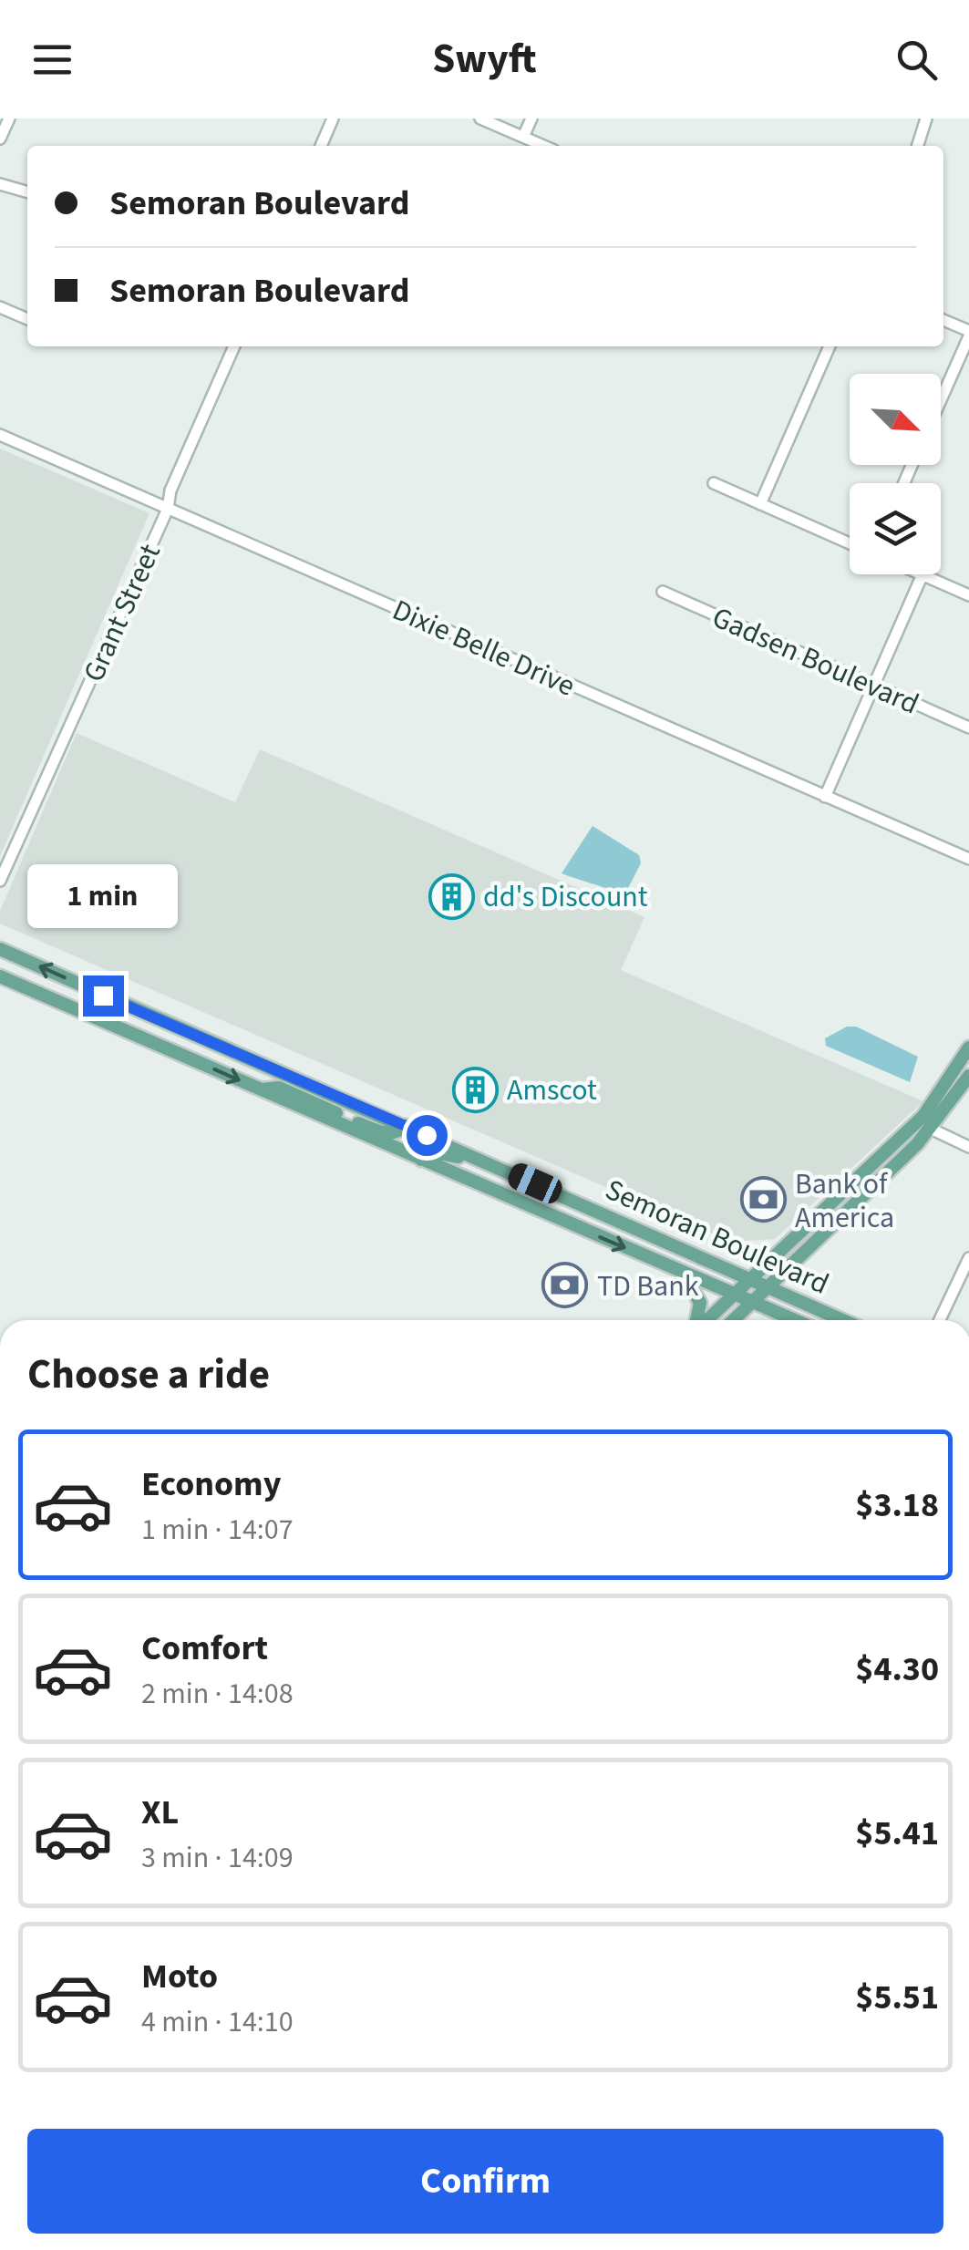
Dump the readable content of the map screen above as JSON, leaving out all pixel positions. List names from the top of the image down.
{
  "streets": {
    "main road": ["Semoran Boulevard"],
    "street": ["Grant Street", "Dixie Belle Drive", "Gadsen Boulevard"]
  },
  "crossings": [
    ["Grant Street", "Dixie Belle Drive"]
  ],
  "places": {
    "building": ["dd's Discount", "Amscot"],
    "bank": ["Bank of America", "TD Bank"]
  },
  "north": "bottom right",
  "page": {
    "header": "Swyft",
    "banner": ["Semoran Boulevard", "Semoran Boulevard"],
    "bubble": "1 min",
    "heading": "Choose a ride",
    "list": [
      {
        "name": "Economy",
        "note": "1 min · 14:07",
        "value": "$3.18"
      },
      {
        "name": "Comfort",
        "note": "2 min · 14:08",
        "value": "$4.30"
      },
      {
        "name": "XL",
        "note": "3 min · 14:09",
        "value": "$5.41"
      },
      {
        "name": "Moto",
        "note": "4 min · 14:10",
        "value": "$5.51"
      }
    ],
    "buttons": "Confirm"
  }
}
